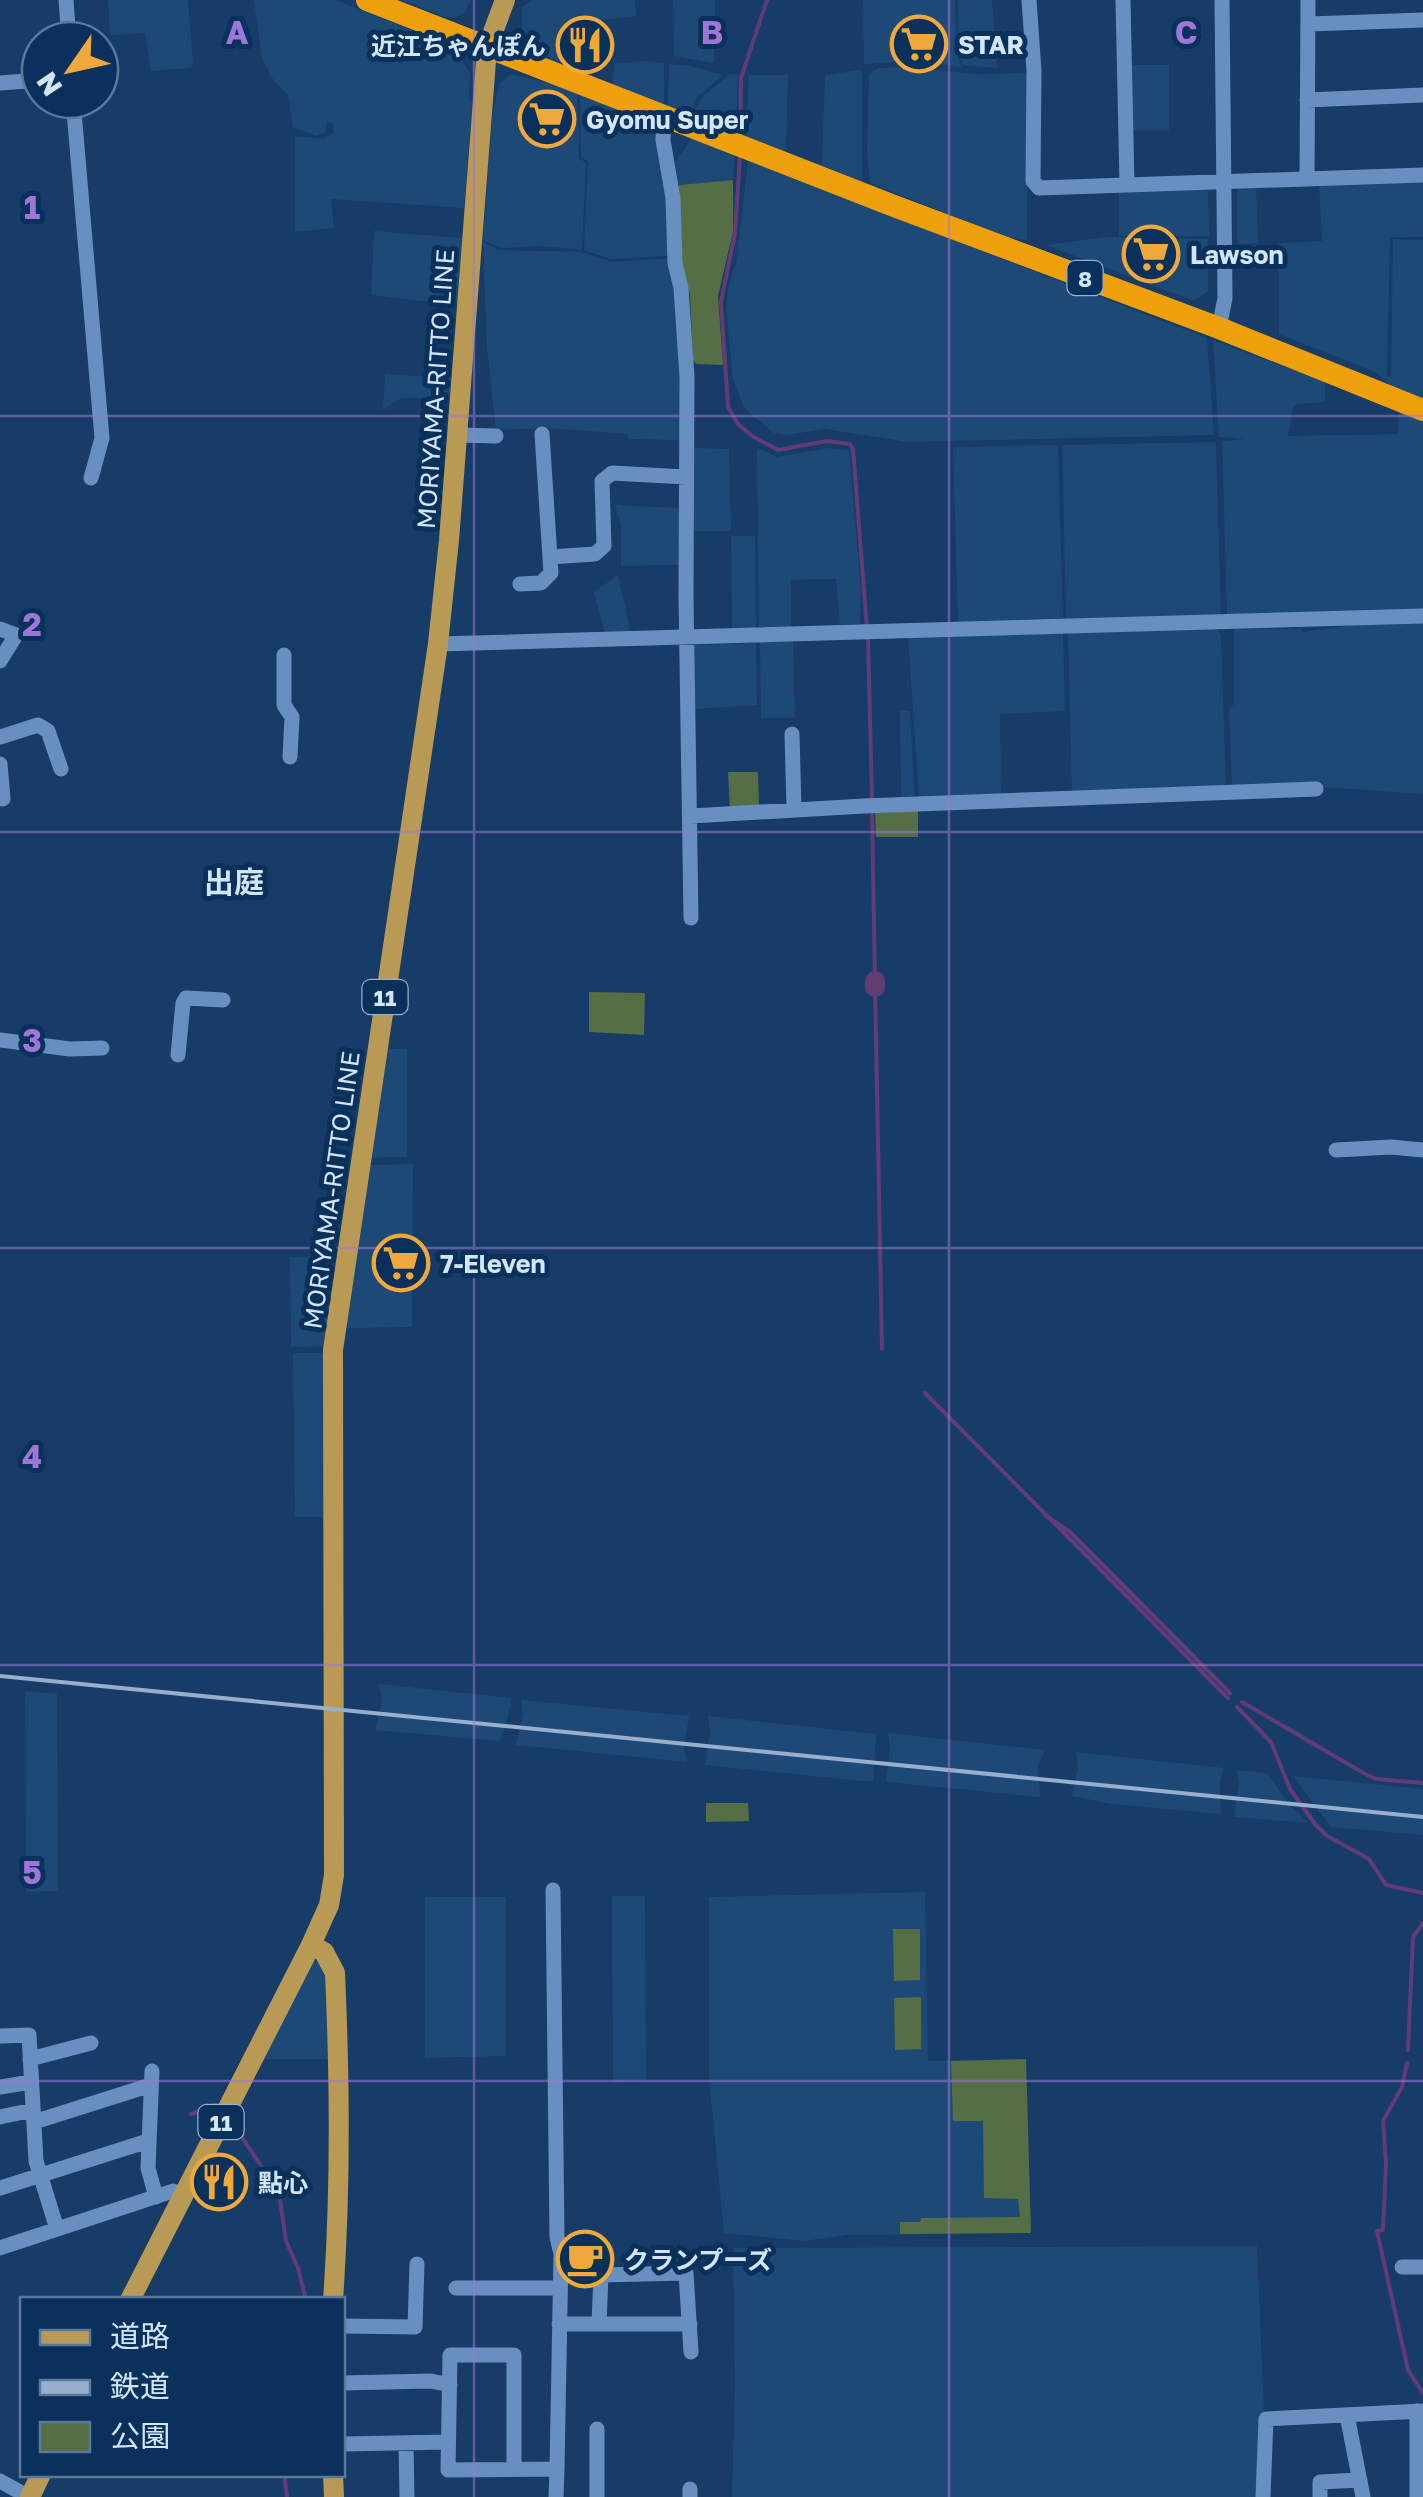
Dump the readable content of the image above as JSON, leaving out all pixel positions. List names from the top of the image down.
{
  "streets": {
    "highway": ["8"],
    "main road": ["MORIYAMA-RITTO LINE", "11"]
  },
  "crossings": [
    ["8", "MORIYAMA-RITTO LINE"]
  ],
  "districts": ["出庭"],
  "places": {
    "supermarket": [
      "STAR",
      "Gyomu Super",
      "Lawson",
      "7-Eleven"
    ],
    "restaurant": ["近江ちゃんぽん", "點心"],
    "cafe": ["クランプーズ"]
  },
  "legend": ["道路", "鉄道", "公園"],
  "north": "bottom left",
  "grid": {
    "columns": ["A", "B", "C"],
    "rows": [
      "1",
      "2",
      "3",
      "4",
      "5"
    ]
  }
}
